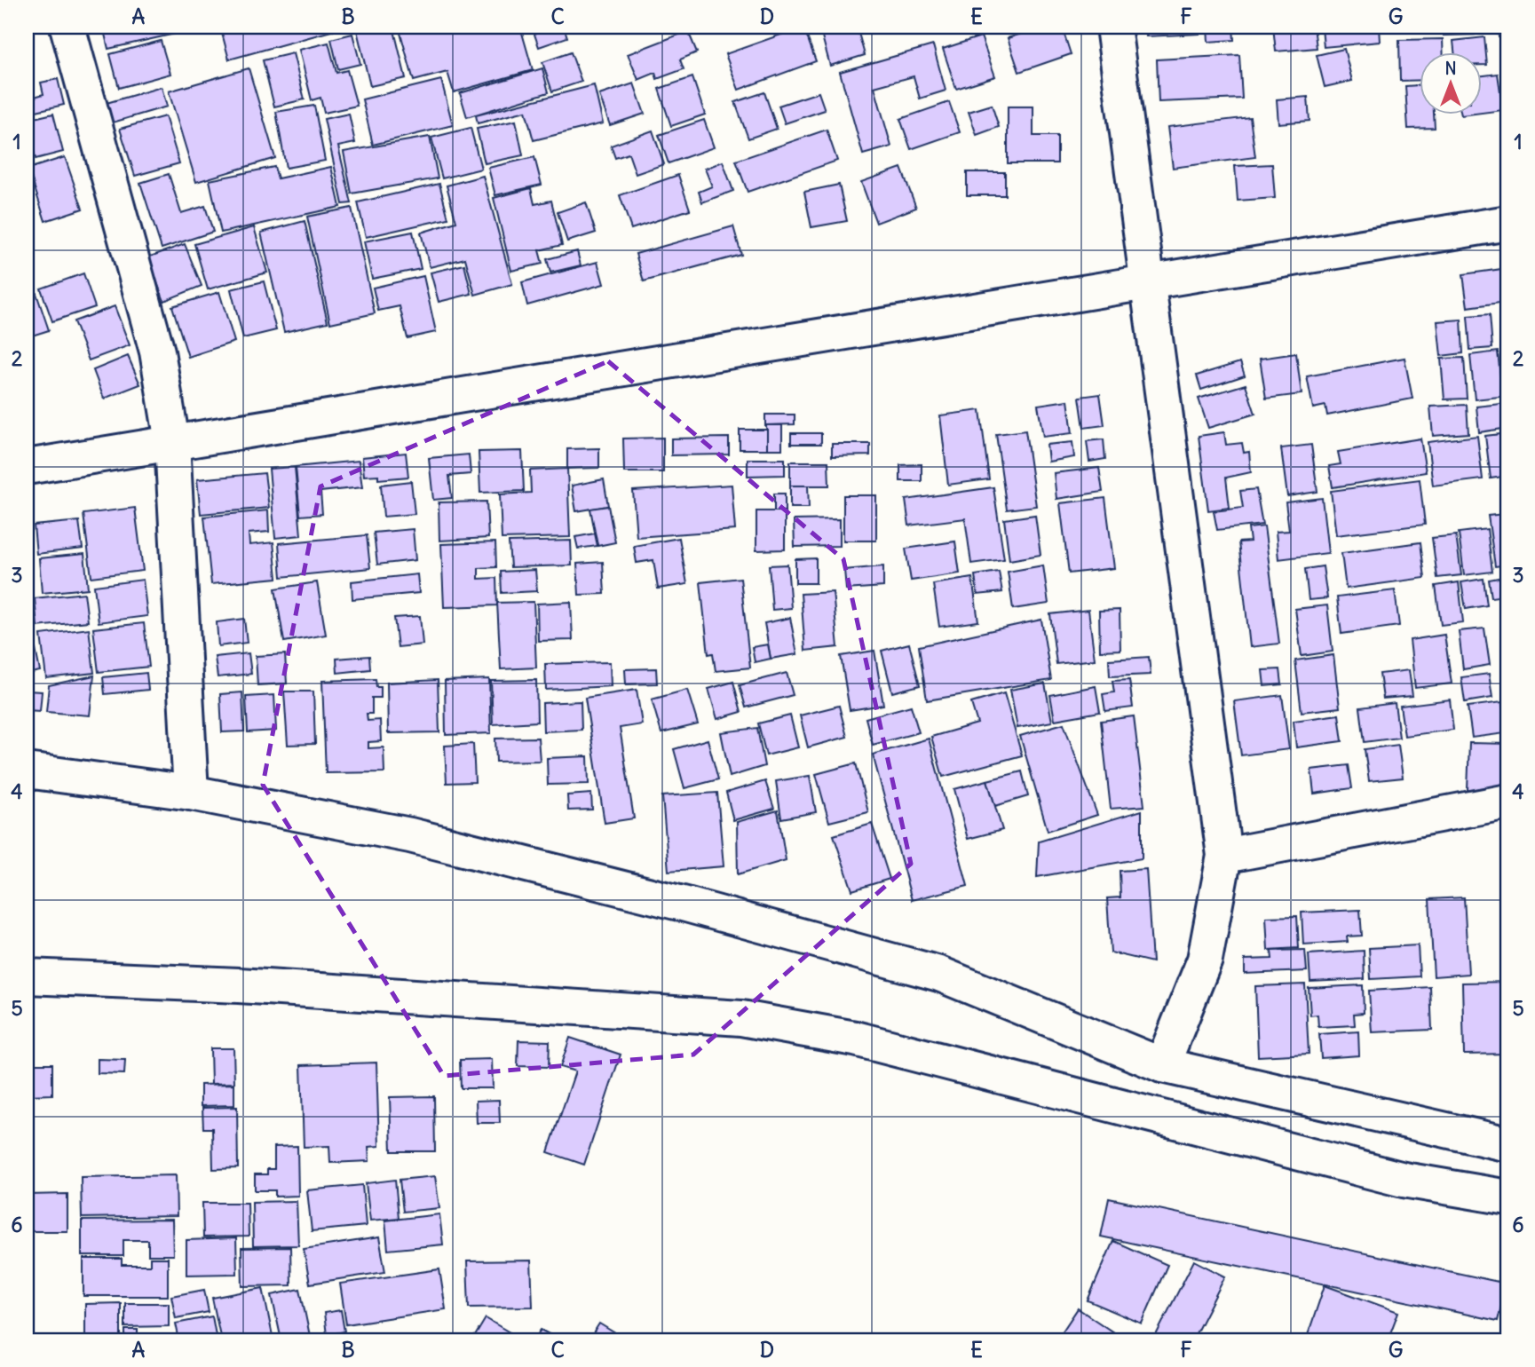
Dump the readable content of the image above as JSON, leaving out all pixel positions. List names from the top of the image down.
{
  "north": "top",
  "grid": {
    "columns": [
      "A",
      "B",
      "C",
      "D",
      "E",
      "F",
      "G"
    ],
    "rows": [
      "1",
      "2",
      "3",
      "4",
      "5",
      "6"
    ]
  }
}
